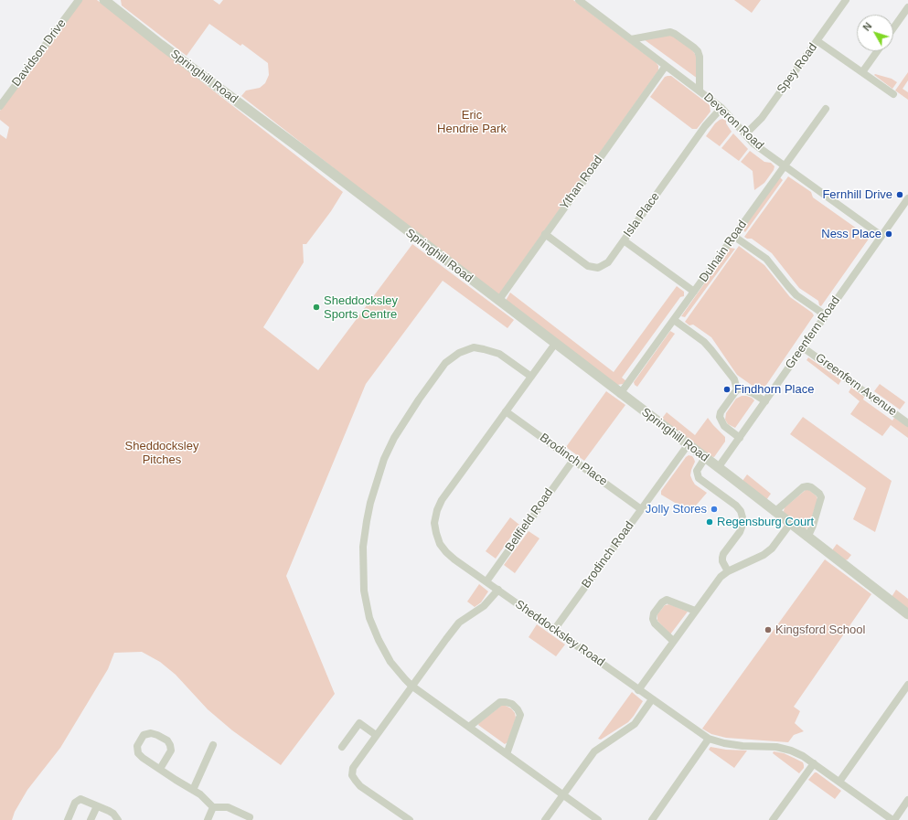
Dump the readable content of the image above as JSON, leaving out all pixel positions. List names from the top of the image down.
{
  "streets": {
    "street": [
      "Davidson Drive",
      "Spey Road",
      "Springhill Road",
      "Deveron Road",
      "Ythan Road",
      "Isla Place",
      "Dulnain Road",
      "Greenfern Road",
      "Greenfern Avenue",
      "Brodinch Place",
      "Bellfield Road",
      "Brodinch Road",
      "Sheddocksley Road"
    ]
  },
  "crossings": [
    ["Spey Road", "Deveron Road"],
    ["Springhill Road", "Ythan Road"],
    ["Springhill Road", "Dulnain Road"],
    ["Springhill Road", "Greenfern Road"],
    ["Springhill Road", "Brodinch Road"],
    ["Springhill Road", "Sheddocksley Road"],
    ["Deveron Road", "Ythan Road"],
    ["Deveron Road", "Isla Place"],
    ["Deveron Road", "Dulnain Road"],
    ["Ythan Road", "Isla Place"],
    ["Greenfern Road", "Greenfern Avenue"],
    ["Brodinch Place", "Bellfield Road"],
    ["Brodinch Place", "Brodinch Road"],
    ["Brodinch Place", "Sheddocksley Road"],
    ["Bellfield Road", "Sheddocksley Road"],
    ["Brodinch Road", "Sheddocksley Road"]
  ],
  "parks": ["Eric Hendrie Park", "Sheddocksley Pitches"],
  "places": [
    "Fernhill Drive",
    "Ness Place",
    "Sheddocksley Sports Centre",
    "Findhorn Place",
    "Jolly Stores",
    "Regensburg Court",
    "Kingsford School"
  ],
  "north": "top left"
}
